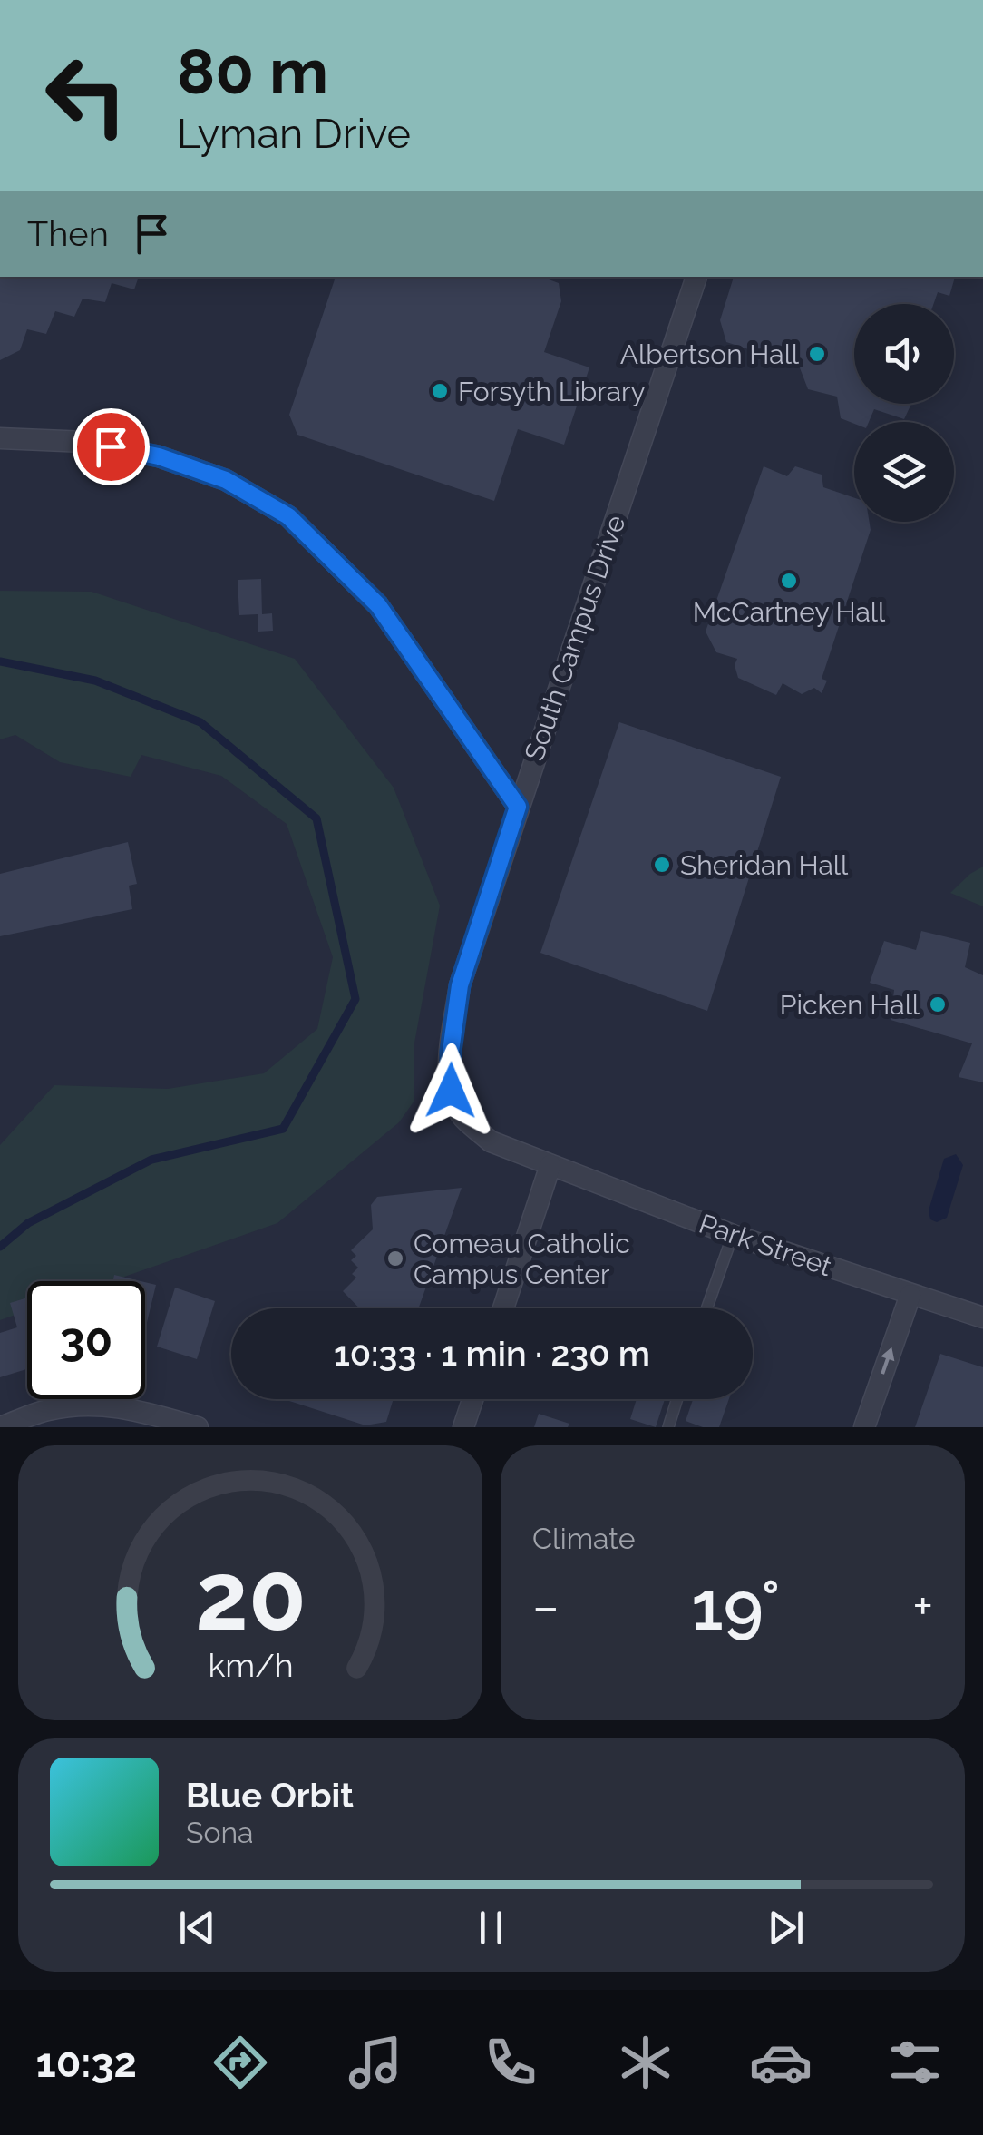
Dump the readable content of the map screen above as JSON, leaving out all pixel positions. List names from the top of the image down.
{
  "streets": {
    "street": ["South Campus Drive", "Park Street"]
  },
  "crossings": [
    ["South Campus Drive", "Park Street"]
  ],
  "places": [
    "Albertson Hall",
    "Forsyth Library",
    "McCartney Hall",
    "Sheridan Hall",
    "Picken Hall",
    "Comeau Catholic Campus Center"
  ],
  "page": {
    "turn": ["80 m", "Lyman Drive"],
    "then": "Then",
    "limit": "30",
    "trip": "10:33 · 1 min · 230 m",
    "tile": "Climate",
    "heat": ["−", "19°", "+"],
    "song": ["Blue Orbit", "Sona"],
    "tabs": "10:32",
    "gauge": ["20", "km/h"]
  }
}
